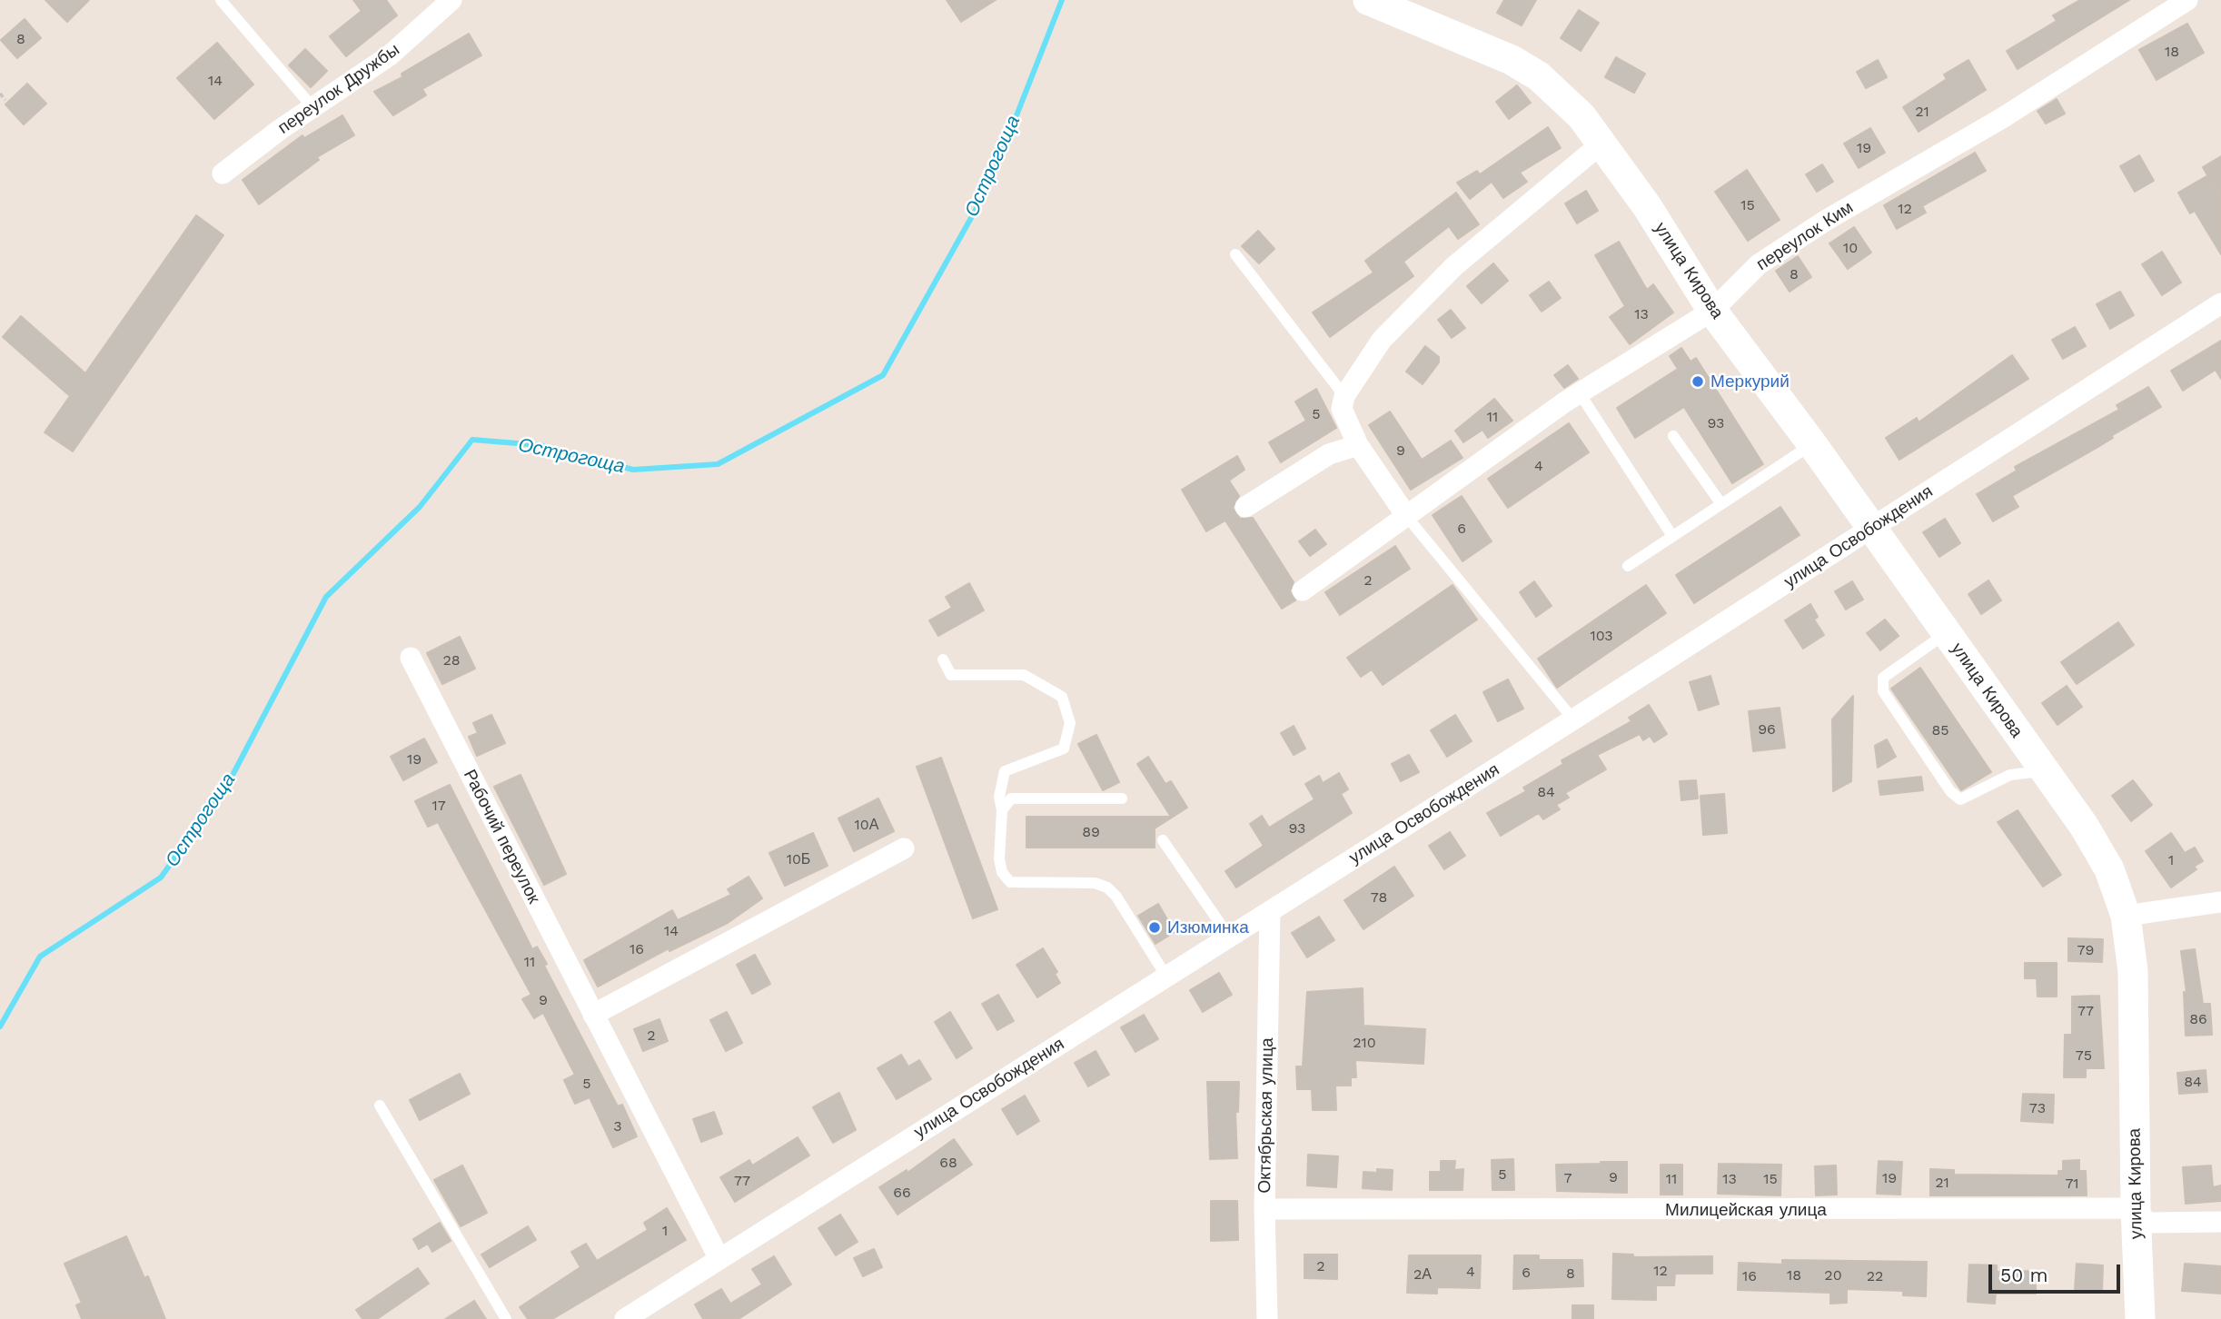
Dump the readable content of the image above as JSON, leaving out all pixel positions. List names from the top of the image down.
{
  "streets": {
    "main road": ["улица Кирова"],
    "street": [
      "переулок Дружбы",
      "переулок Ким",
      "улица Освобождения",
      "Рабочий переулок",
      "Октябрьская улица",
      "Милицейская улица"
    ]
  },
  "crossings": [
    ["переулок Ким", "улица Кирова"],
    ["улица Кирова", "улица Освобождения"],
    ["улица Кирова", "Милицейская улица"],
    ["улица Освобождения", "Рабочий переулок"],
    ["улица Освобождения", "Октябрьская улица"],
    ["Октябрьская улица", "Милицейская улица"]
  ],
  "water": ["Острогоща"],
  "places": ["Меркурий", "Изюминка"],
  "house_numbers": [
    "8",
    "18",
    "14",
    "21",
    "19",
    "15",
    "12",
    "10",
    "8",
    "13",
    "5",
    "11",
    "93",
    "9",
    "4",
    "6",
    "2",
    "103",
    "28",
    "96",
    "85",
    "19",
    "84",
    "17",
    "10А",
    "93",
    "89",
    "10Б",
    "1",
    "78",
    "14",
    "16",
    "79",
    "11",
    "9",
    "77",
    "86",
    "2",
    "210",
    "75",
    "84",
    "5",
    "73",
    "3",
    "68",
    "5",
    "9",
    "7",
    "19",
    "11",
    "13",
    "15",
    "77",
    "21",
    "71",
    "66",
    "1",
    "2",
    "12",
    "4",
    "6",
    "8",
    "2А",
    "18",
    "20",
    "16",
    "22"
  ],
  "scale_bar": "50 m"
}
